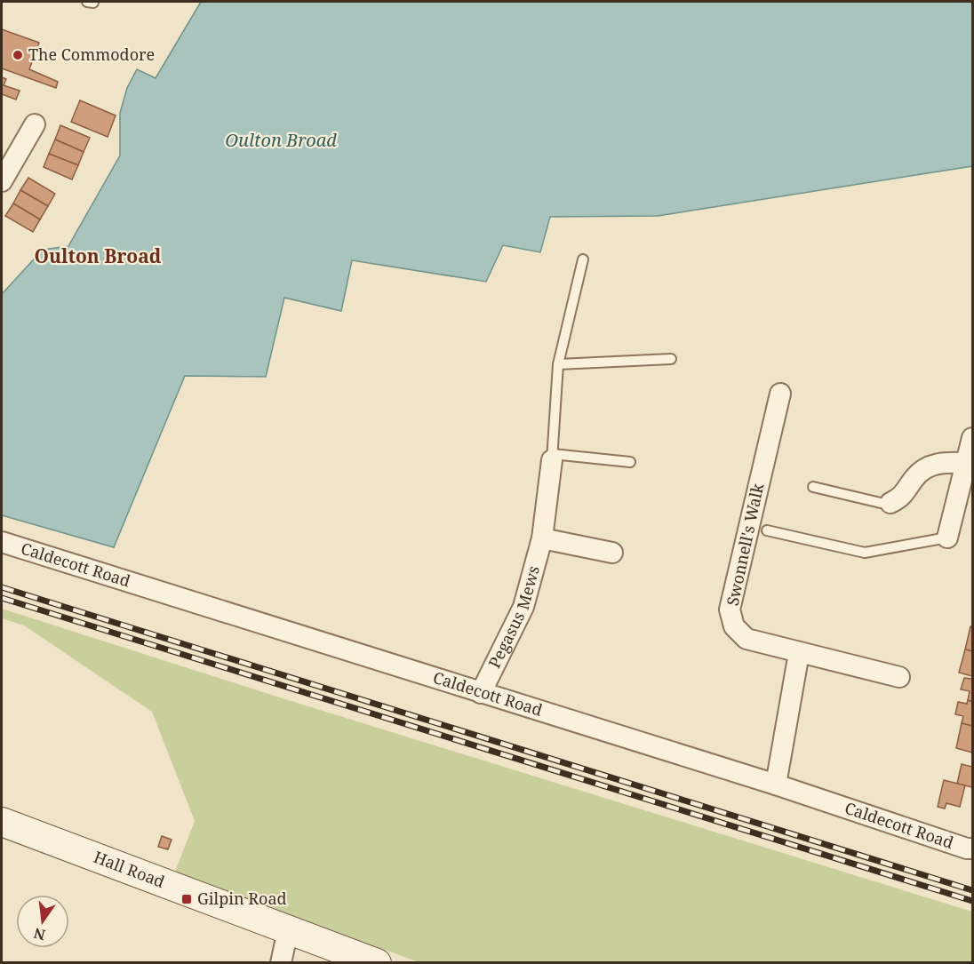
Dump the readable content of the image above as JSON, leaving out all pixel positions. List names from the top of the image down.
{
  "streets": {
    "street": [
      "Swonnell's Walk",
      "Caldecott Road",
      "Pegasus Mews",
      "Hall Road"
    ]
  },
  "crossings": [
    ["Caldecott Road", "Pegasus Mews"]
  ],
  "districts": ["Oulton Broad"],
  "water": ["Oulton Broad"],
  "places": {
    "other": ["The Commodore"],
    "transit": ["Gilpin Road"]
  },
  "north": "bottom"
}
